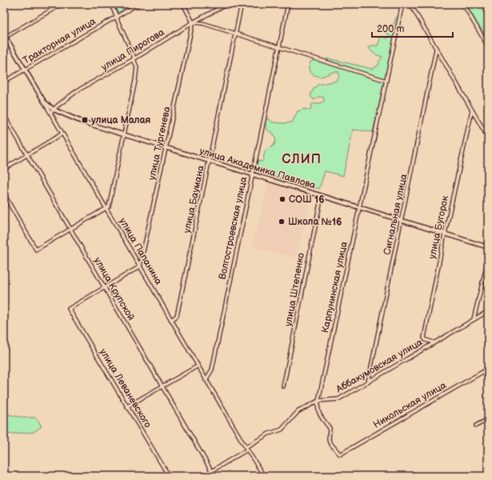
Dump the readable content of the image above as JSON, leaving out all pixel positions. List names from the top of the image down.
{
  "streets": {
    "street": [
      "Тракторная улица",
      "улица Пирогова",
      "улица Тургенева",
      "улица Академика Павлова",
      "улица Баумана",
      "Сигнальная улица",
      "улица Бугорок",
      "Волгостроевская улица",
      "улица Папанина",
      "Карпунинская улица",
      "улица Крупской",
      "улица Штепенко",
      "Аббакумовская улица",
      "улица Леваневского",
      "Никольская улица"
    ]
  },
  "crossings": [
    ["Тракторная улица", "улица Папанина"],
    ["улица Пирогова", "улица Тургенева"],
    ["улица Пирогова", "улица Академика Павлова"],
    ["улица Пирогова", "улица Папанина"],
    ["улица Тургенева", "улица Академика Павлова"],
    ["улица Тургенева", "улица Папанина"],
    ["улица Академика Павлова", "улица Баумана"],
    ["улица Академика Павлова", "Сигнальная улица"],
    ["улица Академика Павлова", "улица Бугорок"],
    ["улица Академика Павлова", "Волгостроевская улица"],
    ["улица Академика Павлова", "улица Папанина"],
    ["улица Академика Павлова", "Карпунинская улица"],
    ["улица Академика Павлова", "улица Штепенко"],
    ["улица Баумана", "улица Папанина"],
    ["Сигнальная улица", "Аббакумовская улица"],
    ["улица Бугорок", "Аббакумовская улица"],
    ["Волгостроевская улица", "улица Папанина"],
    ["улица Папанина", "Аббакумовская улица"],
    ["Карпунинская улица", "Аббакумовская улица"],
    ["Карпунинская улица", "Никольская улица"],
    ["улица Крупской", "Аббакумовская улица"],
    ["улица Крупской", "улица Леваневского"]
  ],
  "districts": ["СЛИП"],
  "places": {
    "transit": ["улица Малая"],
    "other": ["СОШ 16", "Школа №16"]
  },
  "scale_bar": "200 m"
}
